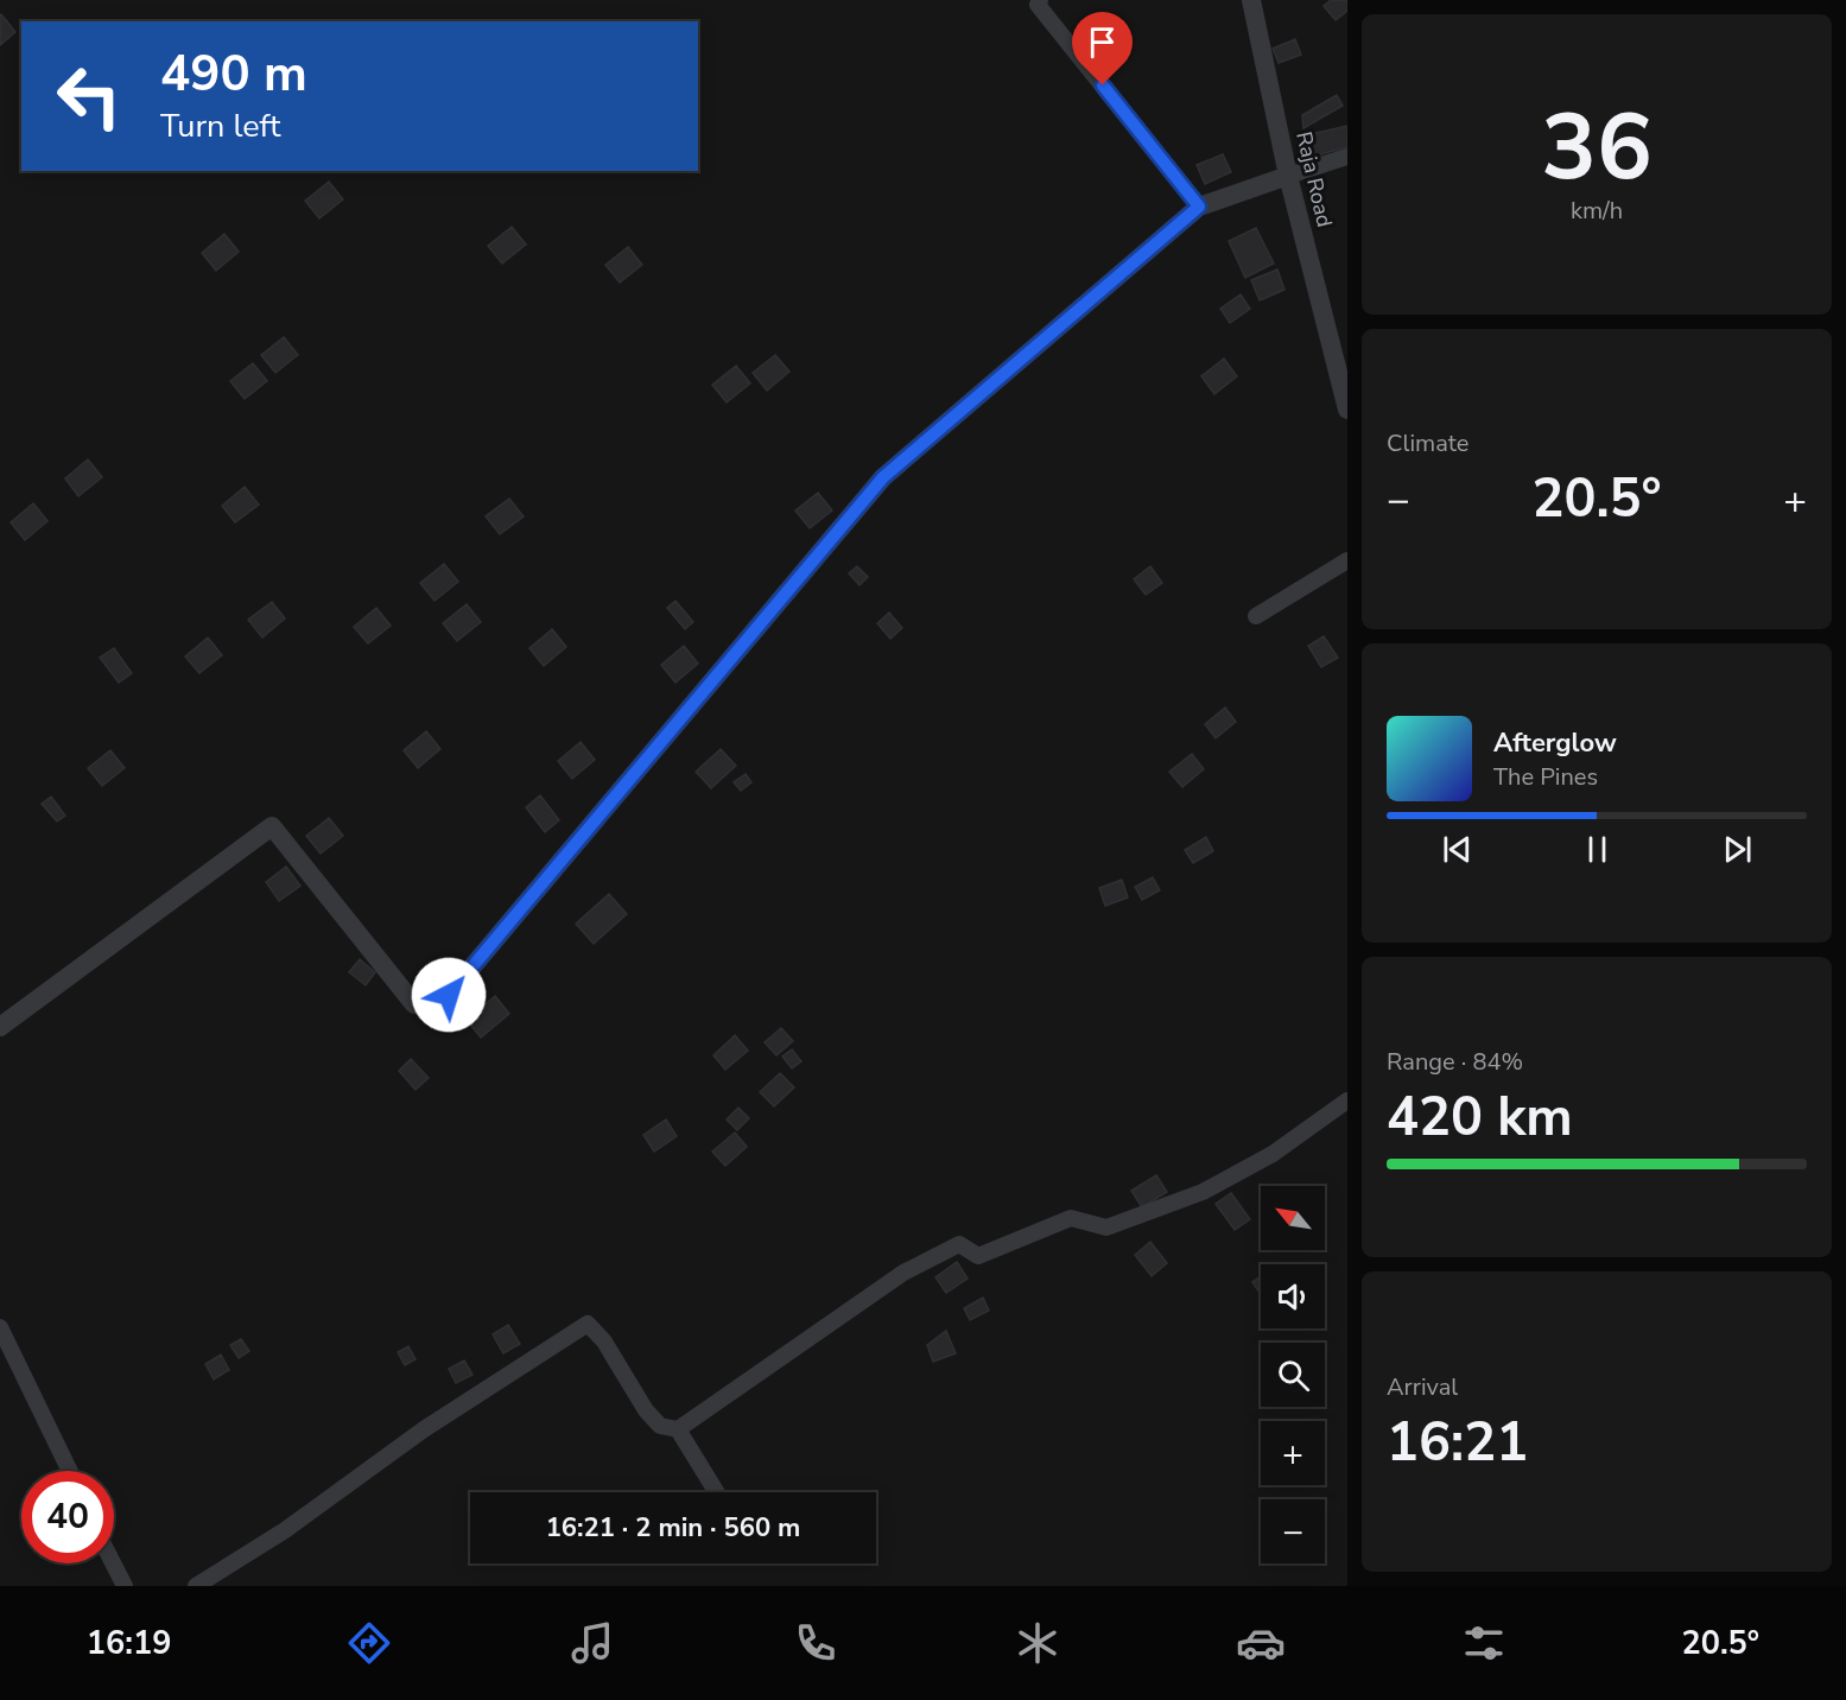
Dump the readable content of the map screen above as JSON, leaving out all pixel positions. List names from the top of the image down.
{
  "streets": {
    "street": ["Raja Road"]
  },
  "north": "top left",
  "page": {
    "tile": [
      ["36", "km/h"],
      "Climate",
      ["Range · 84%", "420 km"],
      ["Arrival", "16:21"]
    ],
    "turn": ["490 m", "Turn left"],
    "heat": ["−", "20.5°", "+"],
    "song": ["Afterglow", "The Pines"],
    "map_buttons": ["+", "−"],
    "limit": "40",
    "trip": "16:21 · 2 min · 560 m",
    "tabs": ["16:19", "20.5°"]
  }
}
